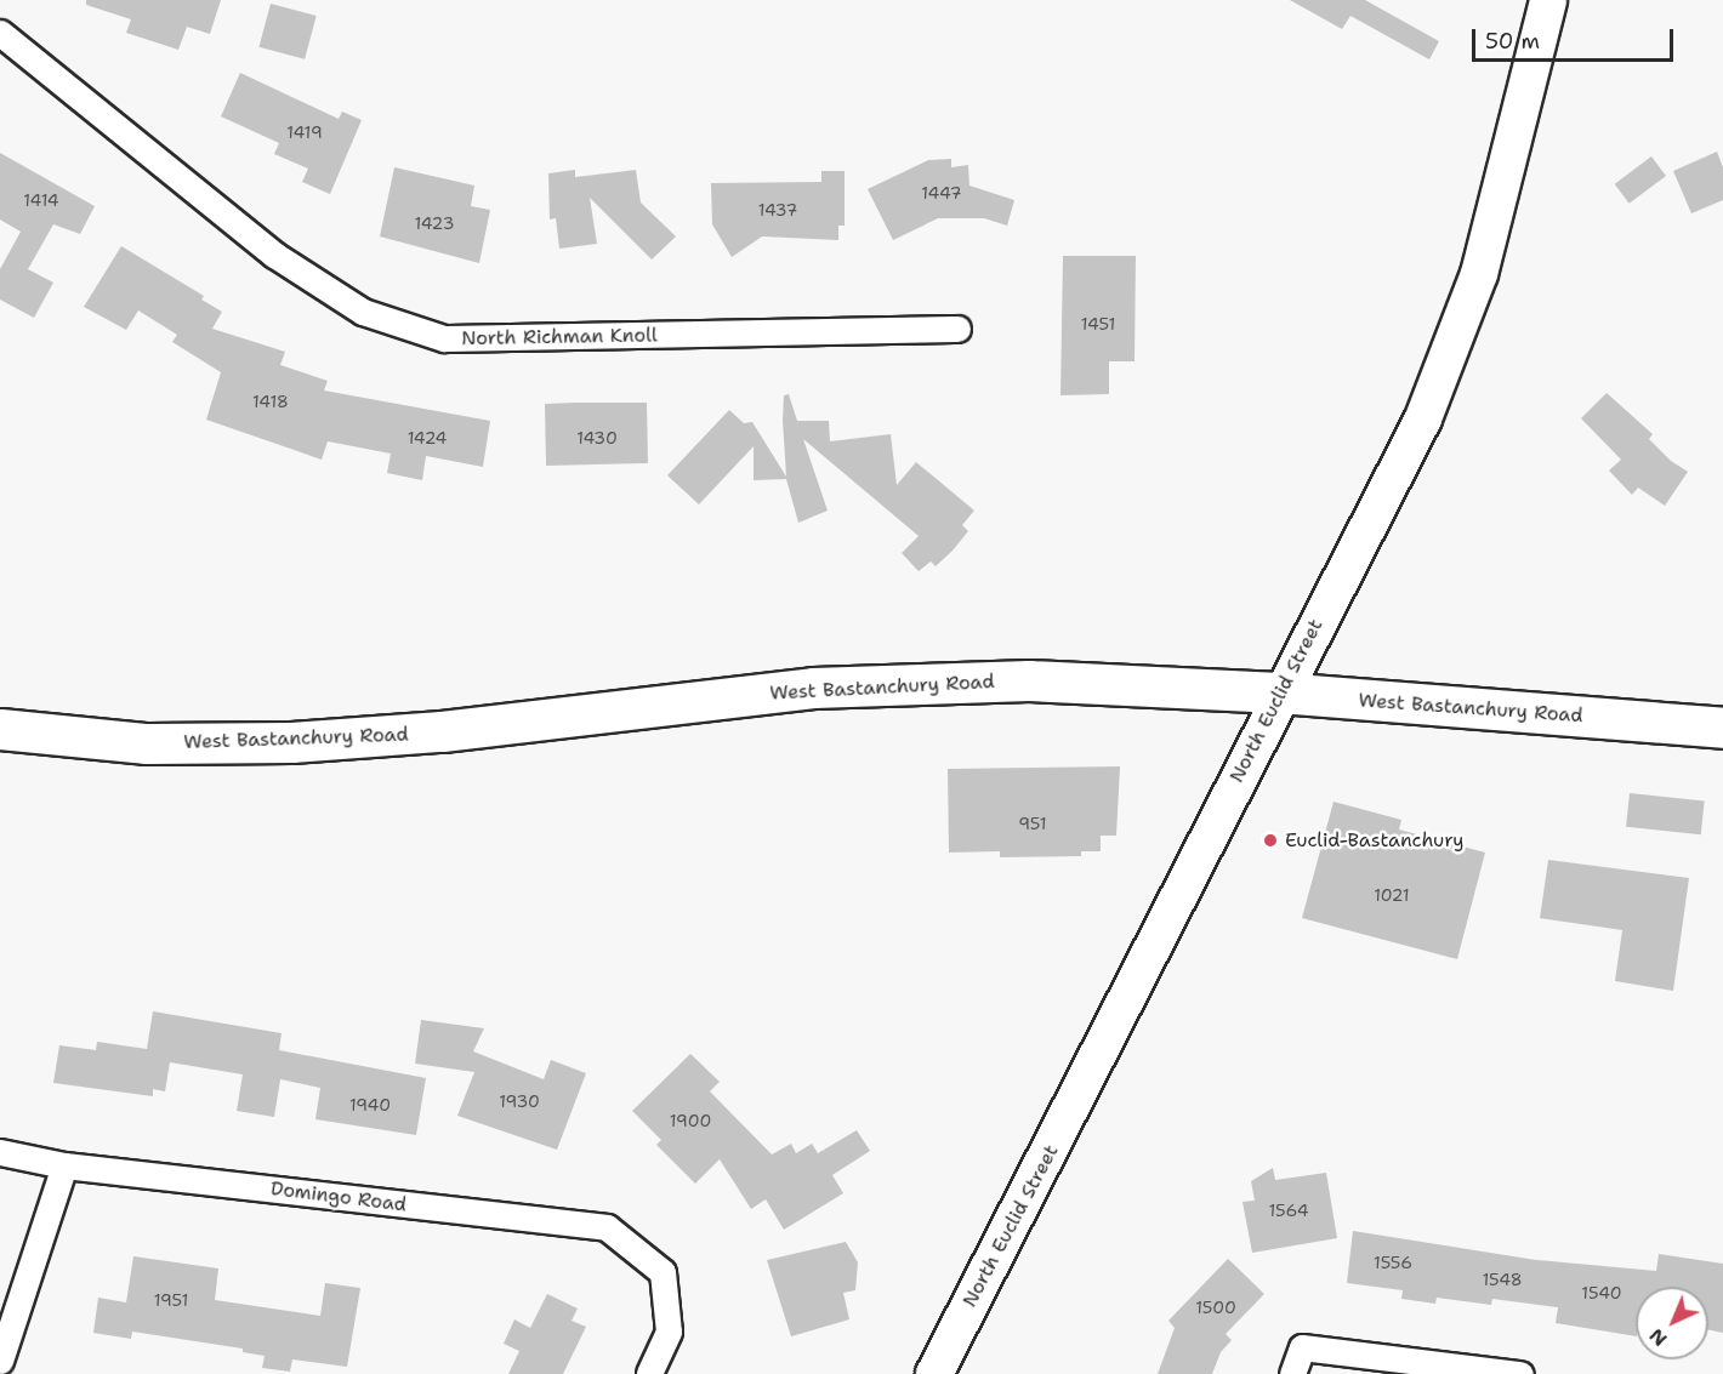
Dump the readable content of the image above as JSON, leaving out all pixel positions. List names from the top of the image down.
{
  "streets": {
    "main road": ["West Bastanchury Road", "North Euclid Street"],
    "street": ["North Richman Knoll", "Domingo Road"]
  },
  "crossings": [
    ["West Bastanchury Road", "North Euclid Street"]
  ],
  "places": ["Euclid-Bastanchury"],
  "house_numbers": [
    "1419",
    "1447",
    "1414",
    "1437",
    "1423",
    "1451",
    "1418",
    "1424",
    "1430",
    "951",
    "1021",
    "1930",
    "1940",
    "1900",
    "1564",
    "1556",
    "1548",
    "1540",
    "1951",
    "1500"
  ],
  "scale_bar": "50 m",
  "north": "bottom left"
}
